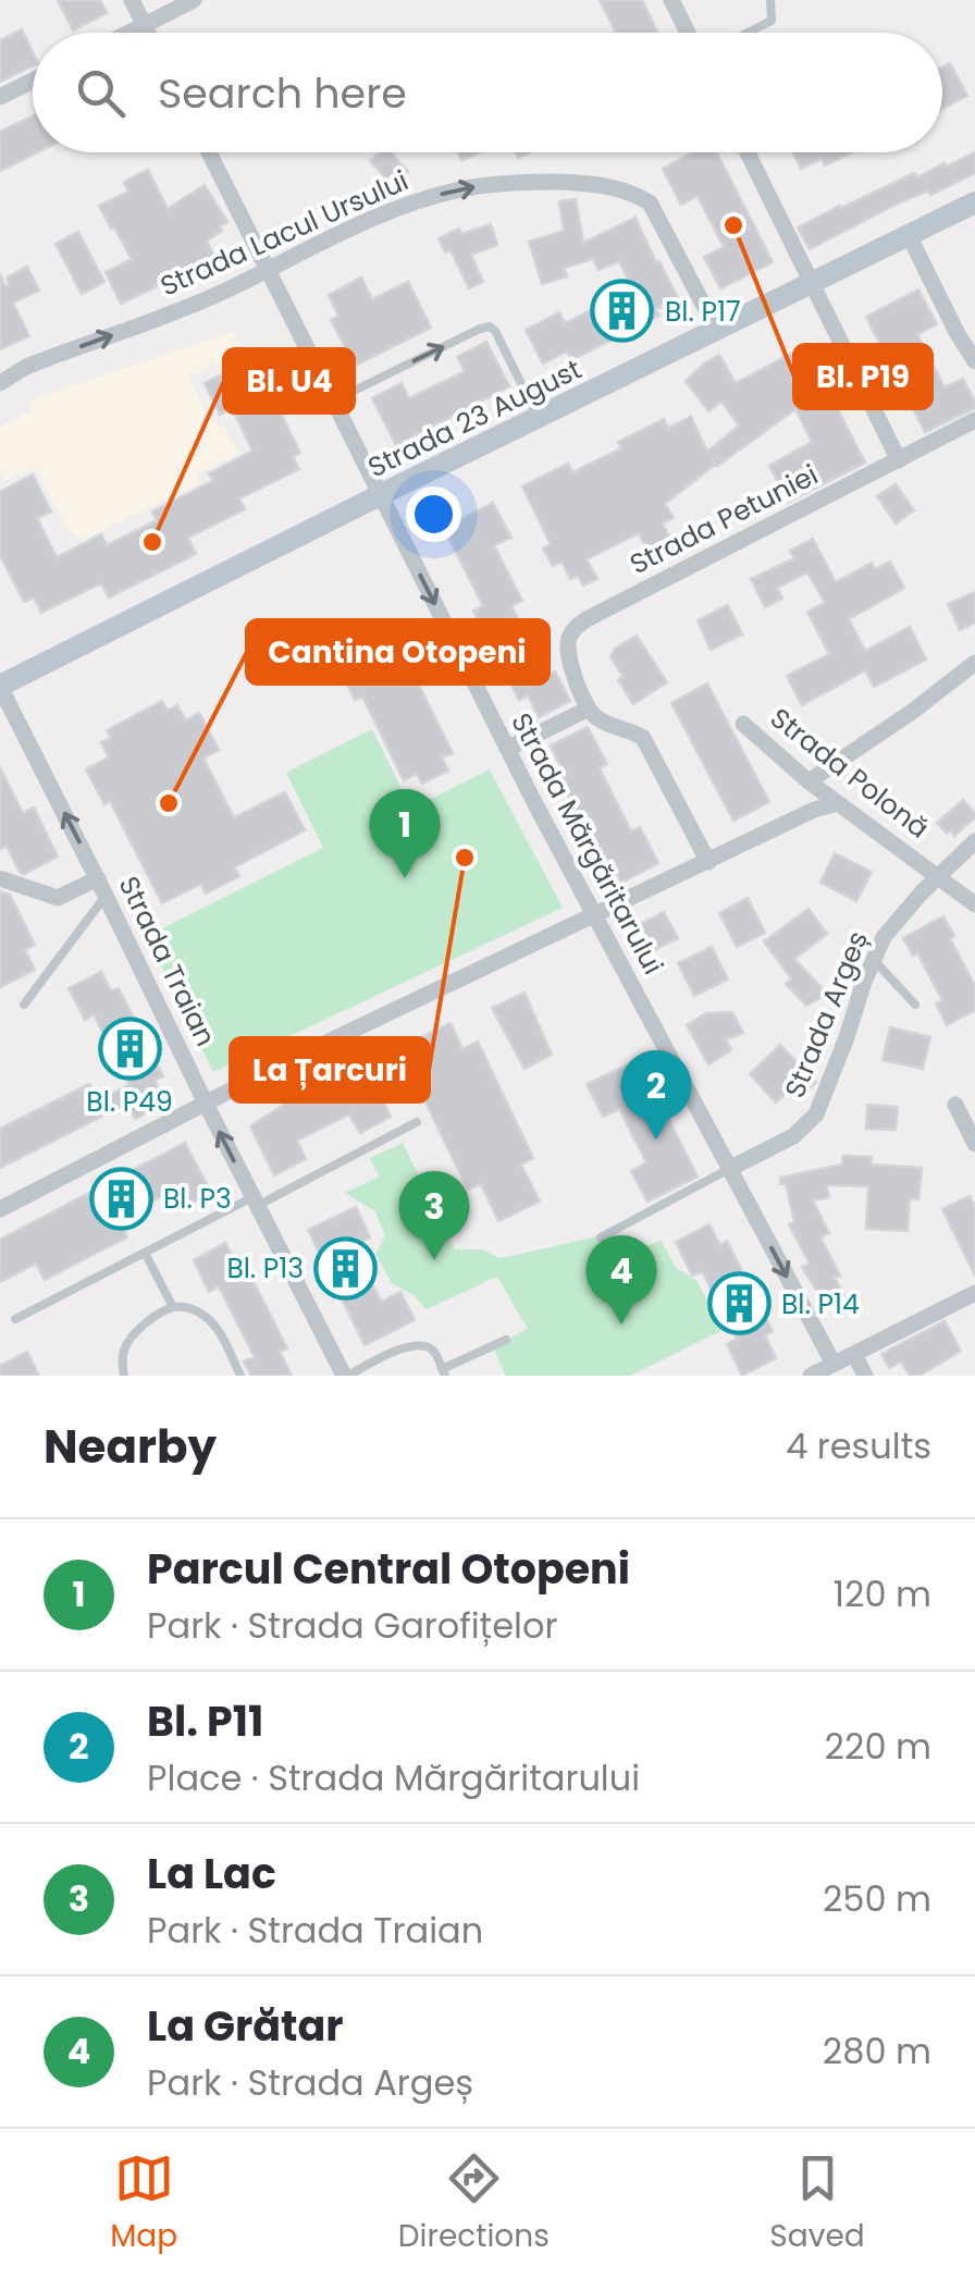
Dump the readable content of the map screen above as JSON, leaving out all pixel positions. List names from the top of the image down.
{
  "streets": {
    "main road": ["Strada 23 August"],
    "street": [
      "Strada Lacul Ursului",
      "Strada Petuniei",
      "Strada Polonă",
      "Strada Mărgăritarului",
      "Strada Traian",
      "Strada Argeș"
    ]
  },
  "crossings": [
    ["Strada Lacul Ursului", "Strada 23 August"],
    ["Strada Lacul Ursului", "Strada Mărgăritarului"],
    ["Strada 23 August", "Strada Mărgăritarului"],
    ["Strada 23 August", "Strada Traian"],
    ["Strada Polonă", "Strada Argeș"],
    ["Strada Mărgăritarului", "Strada Argeș"]
  ],
  "one_way": ["Strada Lacul Ursului", "Strada Traian"],
  "places": {
    "other": [
      "Bl. P19",
      "Bl. U4",
      "Cantina Otopeni",
      "La Țarcuri"
    ],
    "building": [
      "Bl. P17",
      "Bl. P49",
      "Bl. P3",
      "Bl. P13",
      "Bl. P14"
    ]
  },
  "page": {
    "search": "Search here",
    "pins": [
      "1",
      "2",
      "3",
      "4"
    ],
    "heading": ["Nearby", "4 results"],
    "list": [
      {
        "mark": "1",
        "name": "Parcul Central Otopeni",
        "note": "Park · Strada Garofițelor",
        "value": "120 m"
      },
      {
        "mark": "2",
        "name": "Bl. P11",
        "note": "Place · Strada Mărgăritarului",
        "value": "220 m"
      },
      {
        "mark": "3",
        "name": "La Lac",
        "note": "Park · Strada Traian",
        "value": "250 m"
      },
      {
        "mark": "4",
        "name": "La Grătar",
        "note": "Park · Strada Argeș",
        "value": "280 m"
      }
    ],
    "nav": ["Map", "Directions", "Saved"]
  }
}
